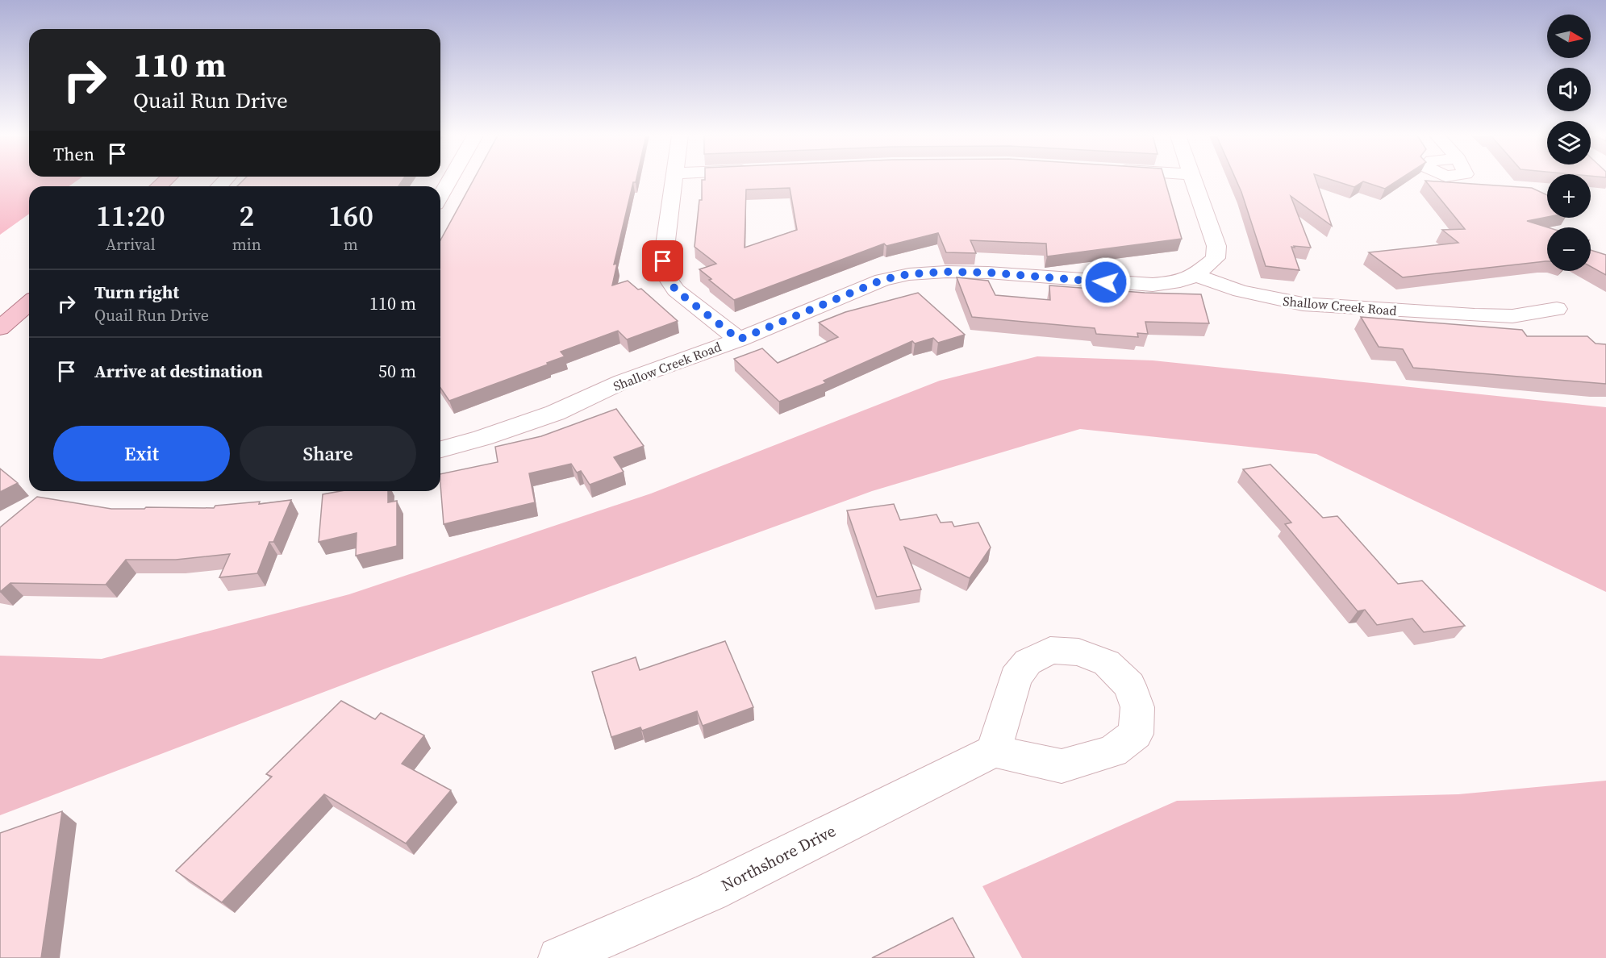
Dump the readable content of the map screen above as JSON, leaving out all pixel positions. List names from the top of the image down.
{
  "streets": {
    "street": ["Shallow Creek Road", "Northshore Drive"]
  },
  "north": "right",
  "page": {
    "map_buttons": ["+", "−"],
    "turn": ["110 m", "Quail Run Drive"],
    "then": "Then",
    "eta": [
      "11:20",
      "Arrival",
      "2",
      "min",
      "160",
      "m"
    ],
    "list": [
      {
        "name": "Turn right",
        "note": "Quail Run Drive",
        "value": "110 m"
      },
      {
        "name": "Arrive at destination",
        "value": "50 m"
      }
    ],
    "buttons": ["Exit", "Share"]
  }
}
